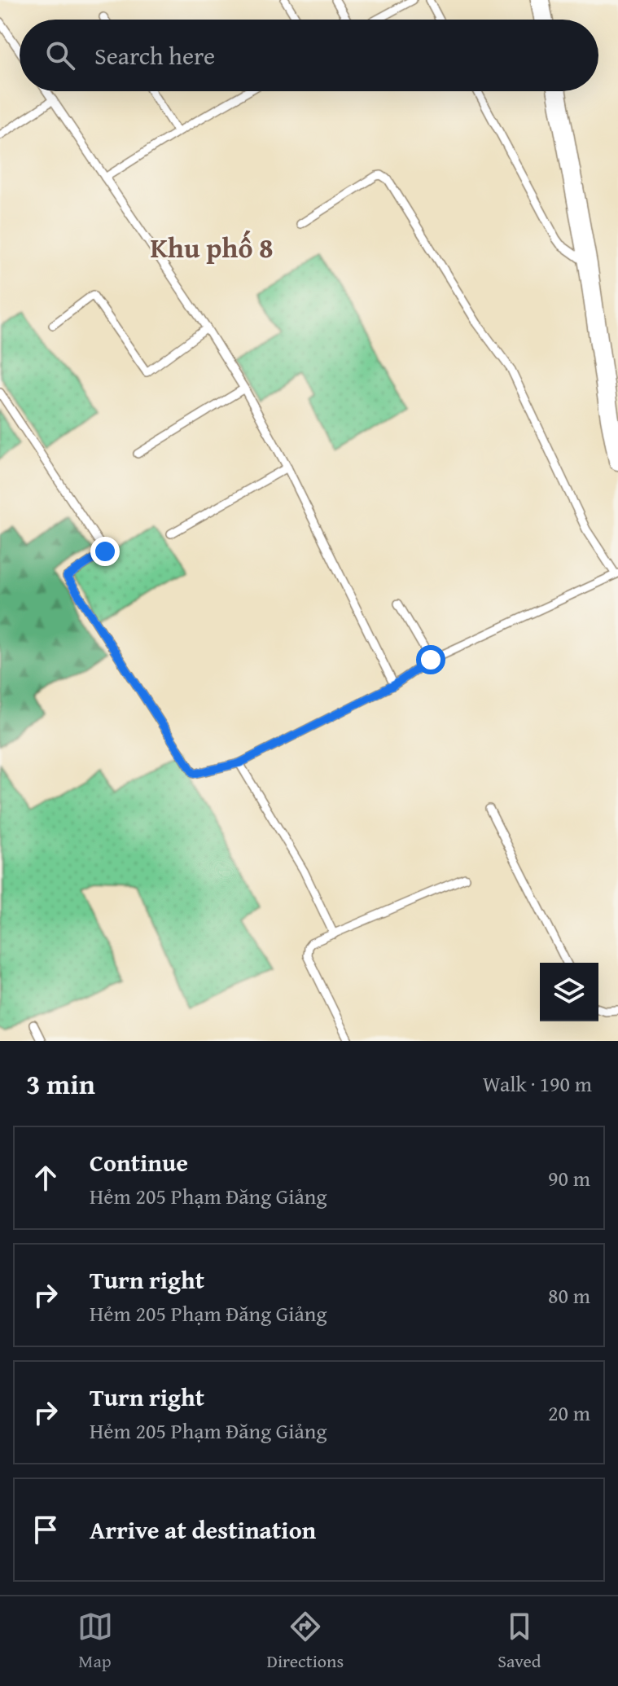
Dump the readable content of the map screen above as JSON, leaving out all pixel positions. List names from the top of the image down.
{
  "districts": ["Khu phố 8"],
  "page": {
    "search": "Search here",
    "heading": ["3 min", "Walk · 190 m"],
    "list": [
      ["Continue", "Hẻm 205 Phạm Đăng Giảng", "90 m"],
      ["Turn right", "Hẻm 205 Phạm Đăng Giảng", "80 m"],
      ["Turn right", "Hẻm 205 Phạm Đăng Giảng", "20 m"],
      "Arrive at destination"
    ],
    "nav": ["Map", "Directions", "Saved"]
  }
}
